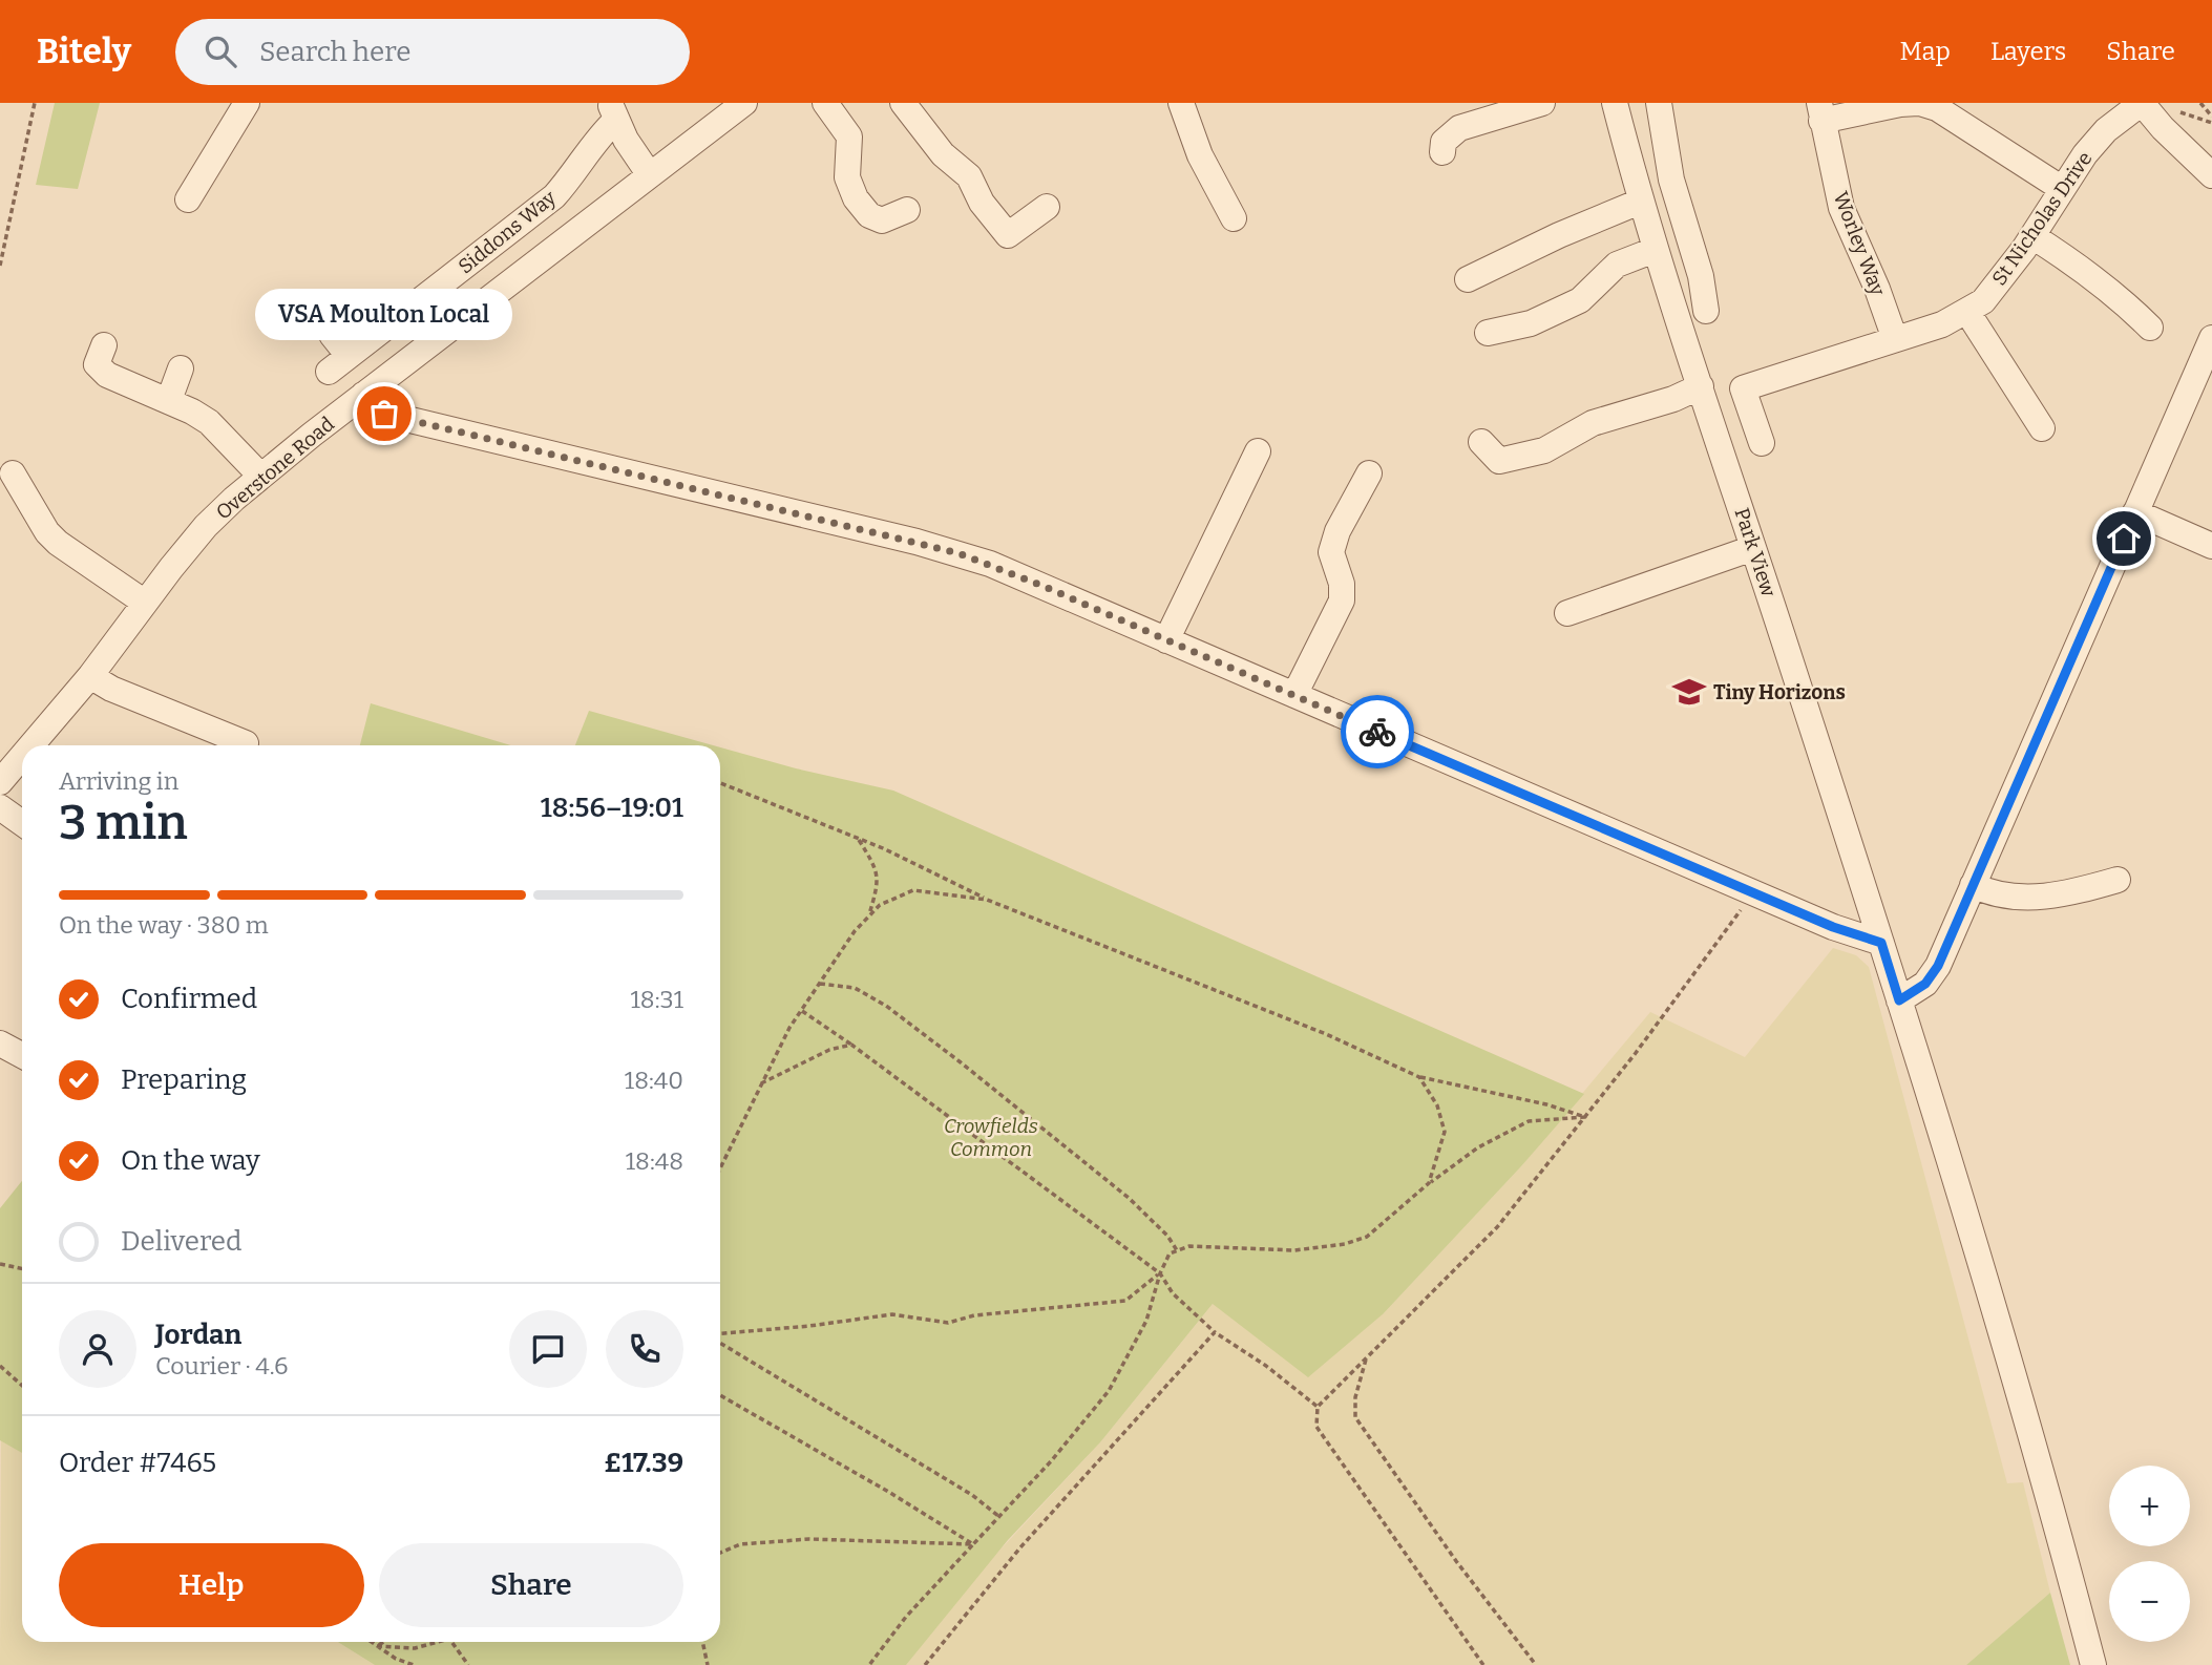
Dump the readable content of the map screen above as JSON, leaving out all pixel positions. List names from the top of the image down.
{
  "streets": {
    "street": [
      "St Nicholas Drive",
      "Siddons Way",
      "Worley Way",
      "Overstone Road",
      "Park View"
    ]
  },
  "crossings": [
    ["St Nicholas Drive", "Worley Way"]
  ],
  "parks": ["Crowfields Common"],
  "places": {
    "other": ["VSA Moulton Local"],
    "school or university": ["Tiny Horizons"]
  },
  "page": {
    "header": "Bitely",
    "search": "Search here",
    "nav": ["Map", "Layers", "Share"],
    "bubble": "VSA Moulton Local",
    "heading": ["3 min", "Arriving in", "18:56–19:01"],
    "panel": [
      "Jordan",
      "Courier · 4.6",
      "Order #7465",
      "£17.39"
    ],
    "bar": "On the way · 380 m",
    "list": [
      ["Confirmed", "18:31"],
      ["Preparing", "18:40"],
      ["On the way", "18:48"],
      "Delivered"
    ],
    "map_buttons": ["+", "−"],
    "buttons": ["Help", "Share"]
  }
}
